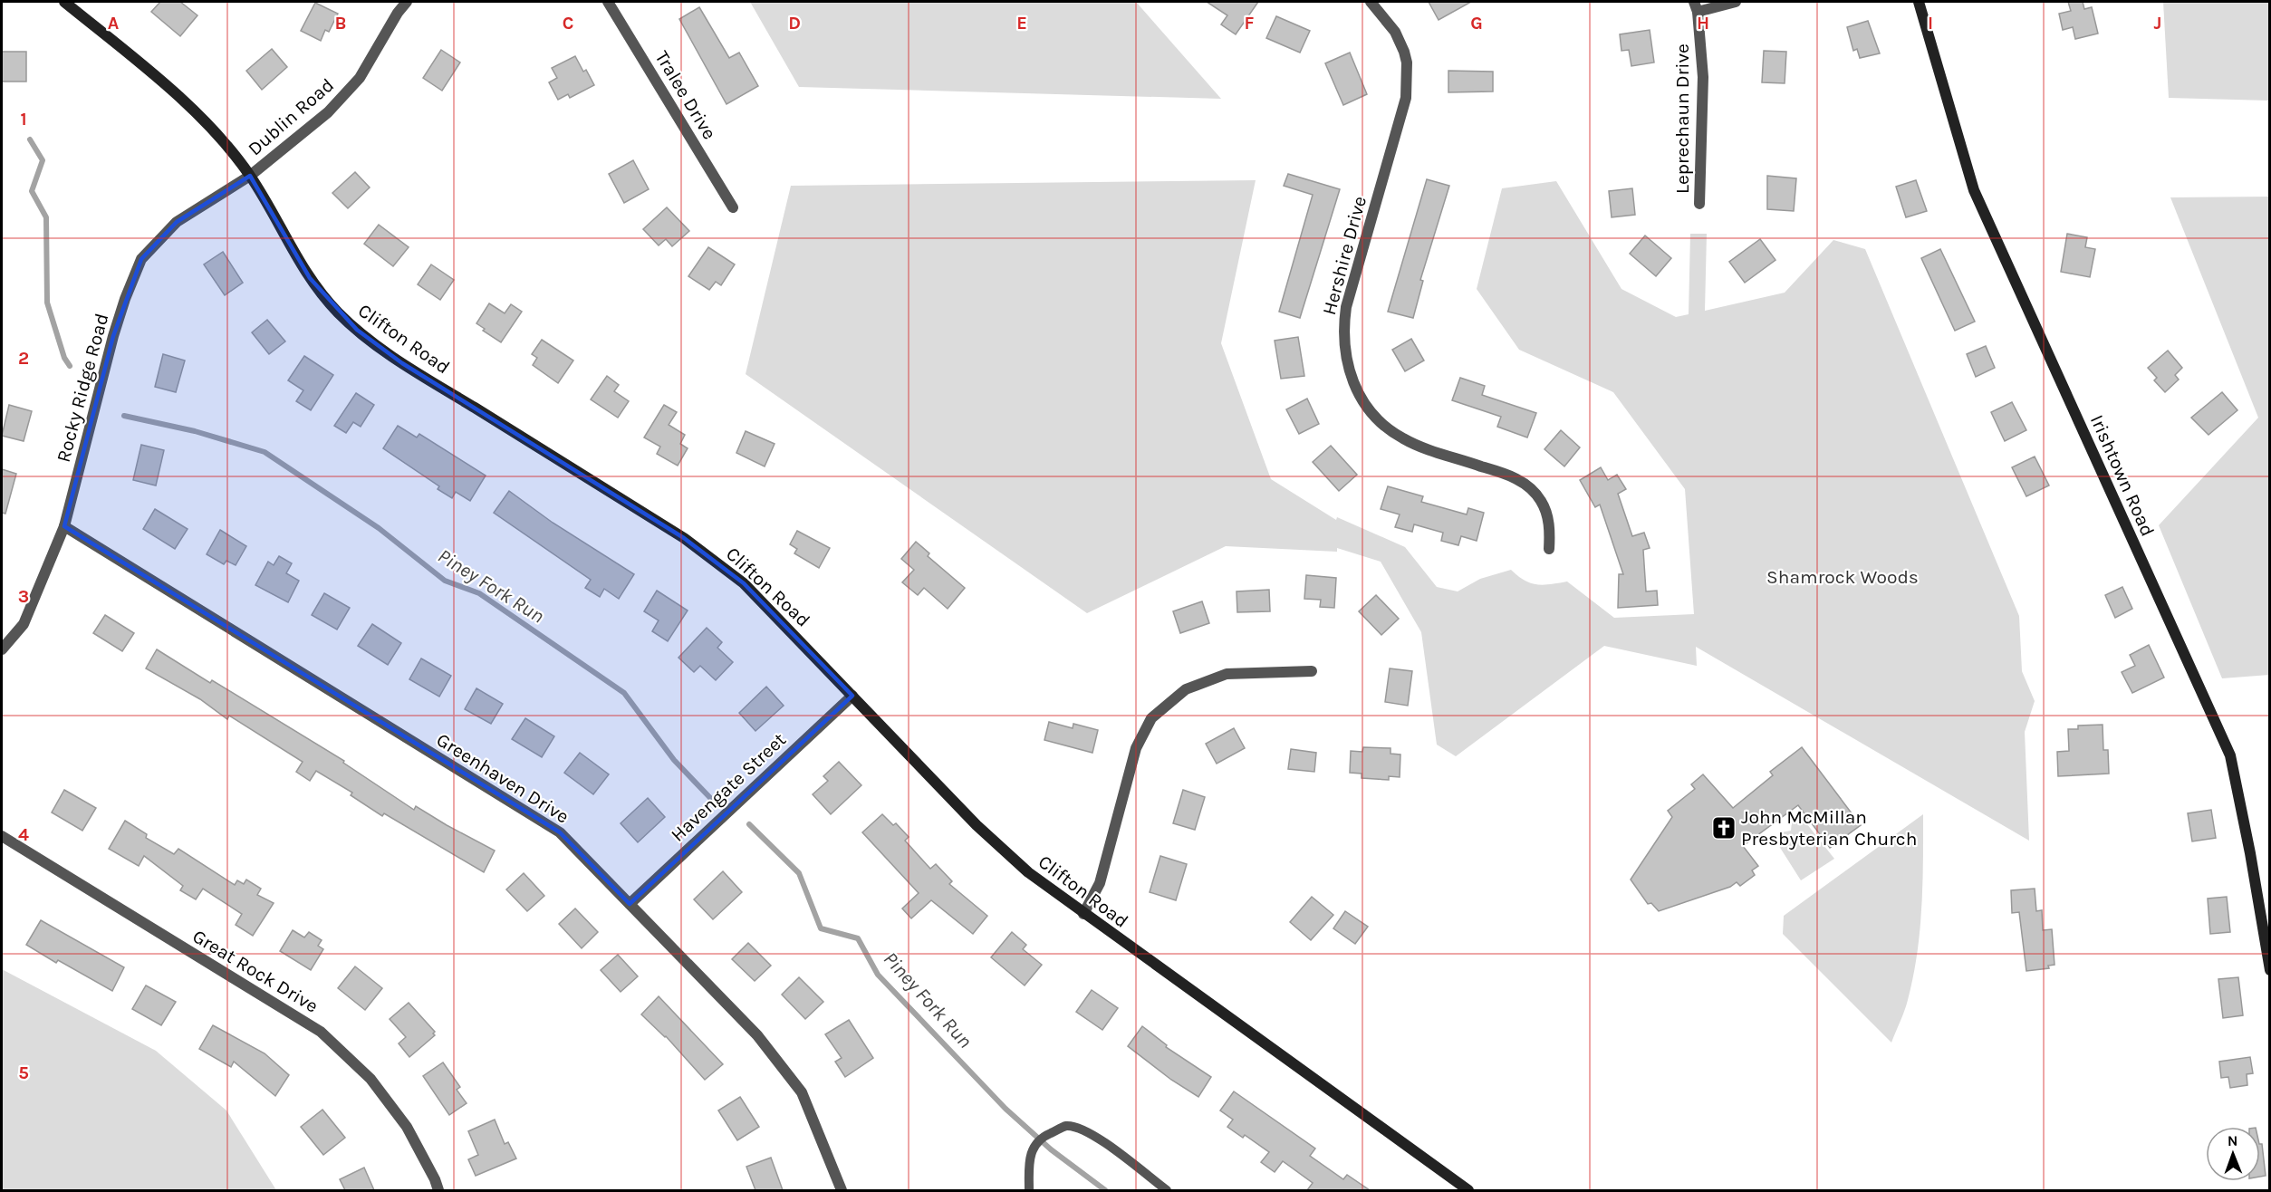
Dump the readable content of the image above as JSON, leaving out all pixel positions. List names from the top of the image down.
{
  "streets": {
    "main road": ["Clifton Road", "Irishtown Road"],
    "street": [
      "Tralee Drive",
      "Dublin Road",
      "Leprechaun Drive",
      "Hershire Drive",
      "Rocky Ridge Road",
      "Greenhaven Drive",
      "Havengate Street",
      "Great Rock Drive"
    ]
  },
  "crossings": [
    ["Dublin Road", "Clifton Road"],
    ["Dublin Road", "Rocky Ridge Road"],
    ["Clifton Road", "Rocky Ridge Road"],
    ["Clifton Road", "Havengate Street"],
    ["Rocky Ridge Road", "Greenhaven Drive"],
    ["Greenhaven Drive", "Havengate Street"]
  ],
  "water": ["Piney Fork Run"],
  "parks": ["Shamrock Woods"],
  "places": {
    "church": ["John McMillan Presbyterian Church"]
  },
  "north": "top",
  "grid": {
    "columns": [
      "A",
      "B",
      "C",
      "D",
      "E",
      "F",
      "G",
      "H",
      "I",
      "J"
    ],
    "rows": [
      "1",
      "2",
      "3",
      "4",
      "5"
    ]
  }
}
